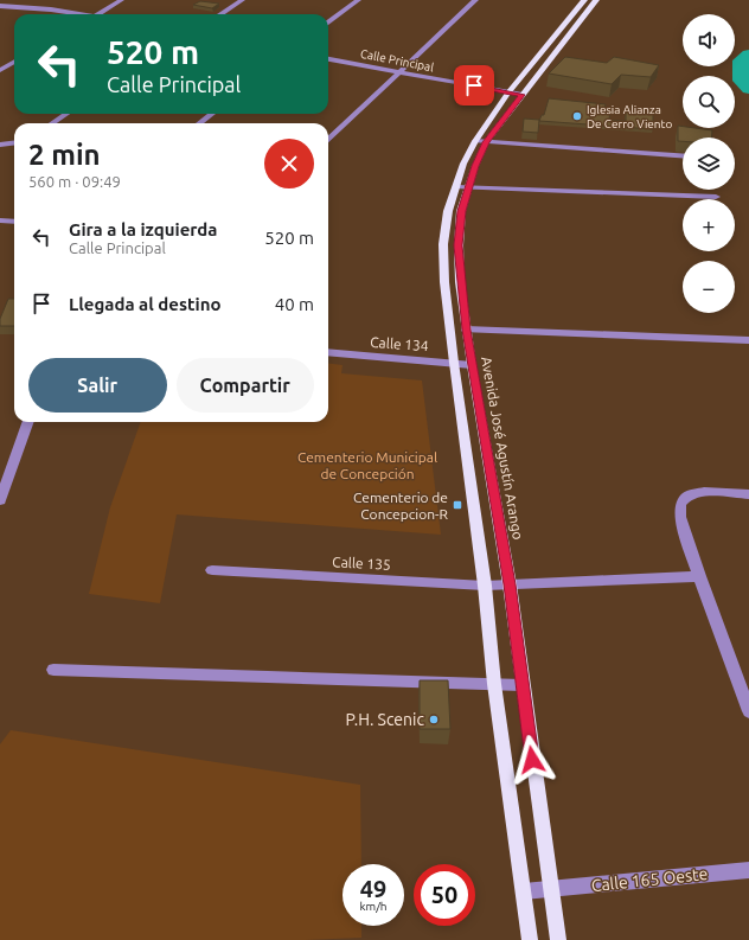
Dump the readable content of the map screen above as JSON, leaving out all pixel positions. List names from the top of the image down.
{
  "streets": {
    "main road": ["Avenida José Agustín Arango"],
    "street": [
      "Calle Principal",
      "Calle 134",
      "Calle 135",
      "Calle 165 Oeste"
    ]
  },
  "crossings": [
    ["Calle Principal", "Avenida José Agustín Arango"],
    ["Calle 134", "Avenida José Agustín Arango"],
    ["Avenida José Agustín Arango", "Calle 135"],
    ["Avenida José Agustín Arango", "Calle 165 Oeste"]
  ],
  "parks": ["Cementerio Municipal de Concepción"],
  "places": {
    "other": ["Iglesia Alianza De Cerro Viento", "P.H. Scenic"],
    "transit": ["Cementerio de Concepcion-R"]
  },
  "page": {
    "map_buttons": ["+", "−"],
    "turn": ["520 m", "Calle Principal"],
    "heading": ["2 min", "560 m · 09:49"],
    "list": [
      {
        "name": "Gira a la izquierda",
        "note": "Calle Principal",
        "value": "520 m"
      },
      {
        "name": "Llegada al destino",
        "value": "40 m"
      }
    ],
    "buttons": ["Salir", "Compartir"],
    "speed": "49 km/h",
    "limit": "50"
  }
}
